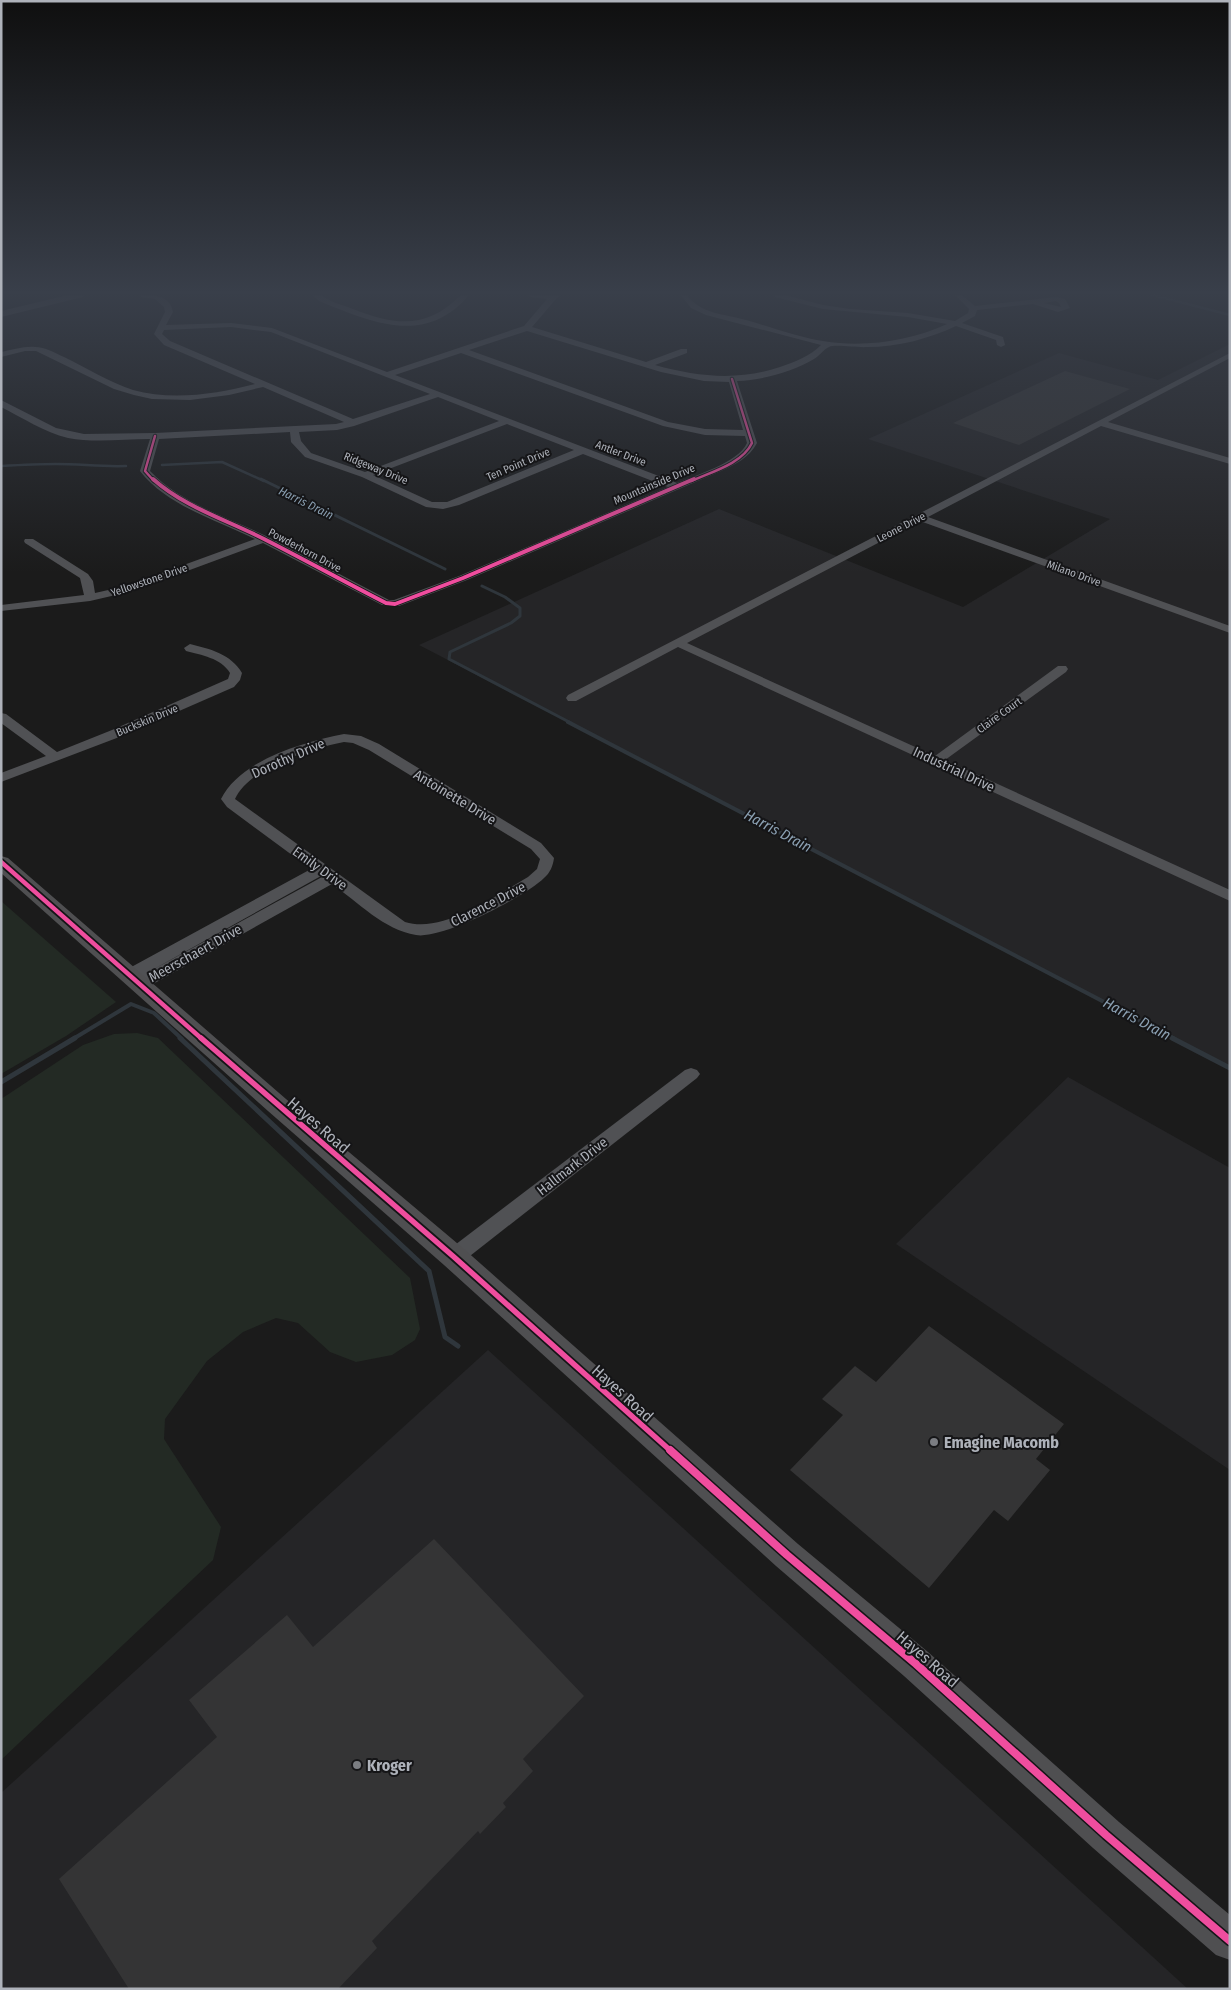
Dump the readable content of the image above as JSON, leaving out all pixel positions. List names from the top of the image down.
{
  "streets": {
    "street": [
      "Antler Drive",
      "Ten Point Drive",
      "Ridgeway Drive",
      "Mountainside Drive",
      "Leone Drive",
      "Powderhorn Drive",
      "Milano Drive",
      "Yellowstone Drive",
      "Claire Court",
      "Buckskin Drive",
      "Dorothy Drive",
      "Industrial Drive",
      "Antoinette Drive",
      "Emily Drive",
      "Clarence Drive",
      "Meerschaert Drive",
      "Hayes Road",
      "Hallmark Drive"
    ]
  },
  "crossings": [
    ["Antler Drive", "Ten Point Drive"],
    ["Antler Drive", "Mountainside Drive"],
    ["Ten Point Drive", "Ridgeway Drive"],
    ["Mountainside Drive", "Powderhorn Drive"],
    ["Leone Drive", "Milano Drive"],
    ["Leone Drive", "Industrial Drive"],
    ["Powderhorn Drive", "Yellowstone Drive"],
    ["Claire Court", "Industrial Drive"],
    ["Dorothy Drive", "Antoinette Drive"],
    ["Dorothy Drive", "Emily Drive"],
    ["Antoinette Drive", "Clarence Drive"],
    ["Emily Drive", "Clarence Drive"],
    ["Emily Drive", "Meerschaert Drive"],
    ["Meerschaert Drive", "Hayes Road"],
    ["Hayes Road", "Hallmark Drive"]
  ],
  "water": ["Harris Drain"],
  "places": ["Emagine Macomb", "Kroger"]
}
